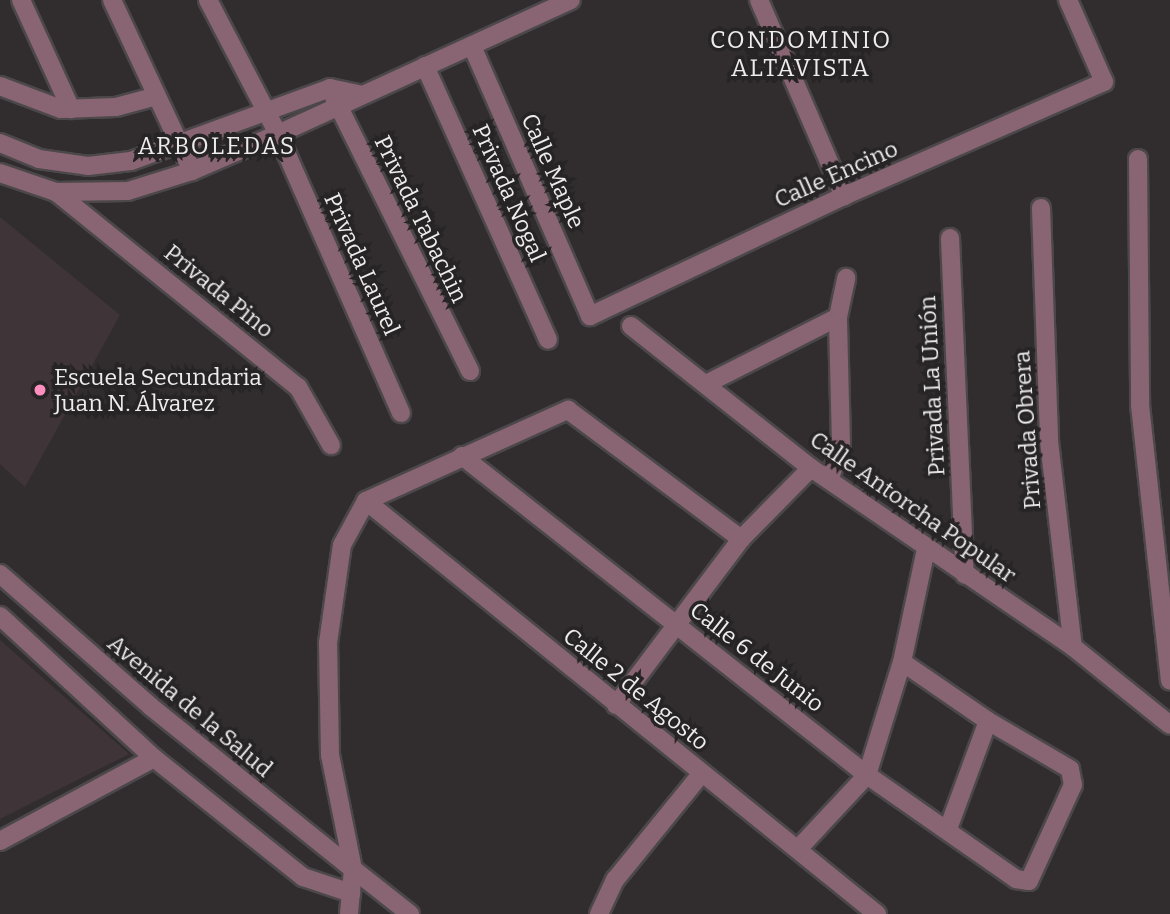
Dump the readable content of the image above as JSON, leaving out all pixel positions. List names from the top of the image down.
{
  "streets": {
    "street": [
      "Calle Maple",
      "Calle Encino",
      "Privada Nogal",
      "Privada Tabachin",
      "Privada Laurel",
      "Privada Pino",
      "Privada La Unión",
      "Privada Obrera",
      "Calle Antorcha Popular",
      "Calle 6 de Junio",
      "Calle 2 de Agosto",
      "Avenida de la Salud"
    ]
  },
  "crossings": [
    ["Calle Maple", "Calle Encino"],
    ["Privada La Unión", "Calle Antorcha Popular"],
    ["Privada Obrera", "Calle Antorcha Popular"]
  ],
  "districts": ["CONDOMINIO ALTAVISTA", "ARBOLEDAS"],
  "places": ["Escuela Secundaria Juan N. Álvarez"]
}
